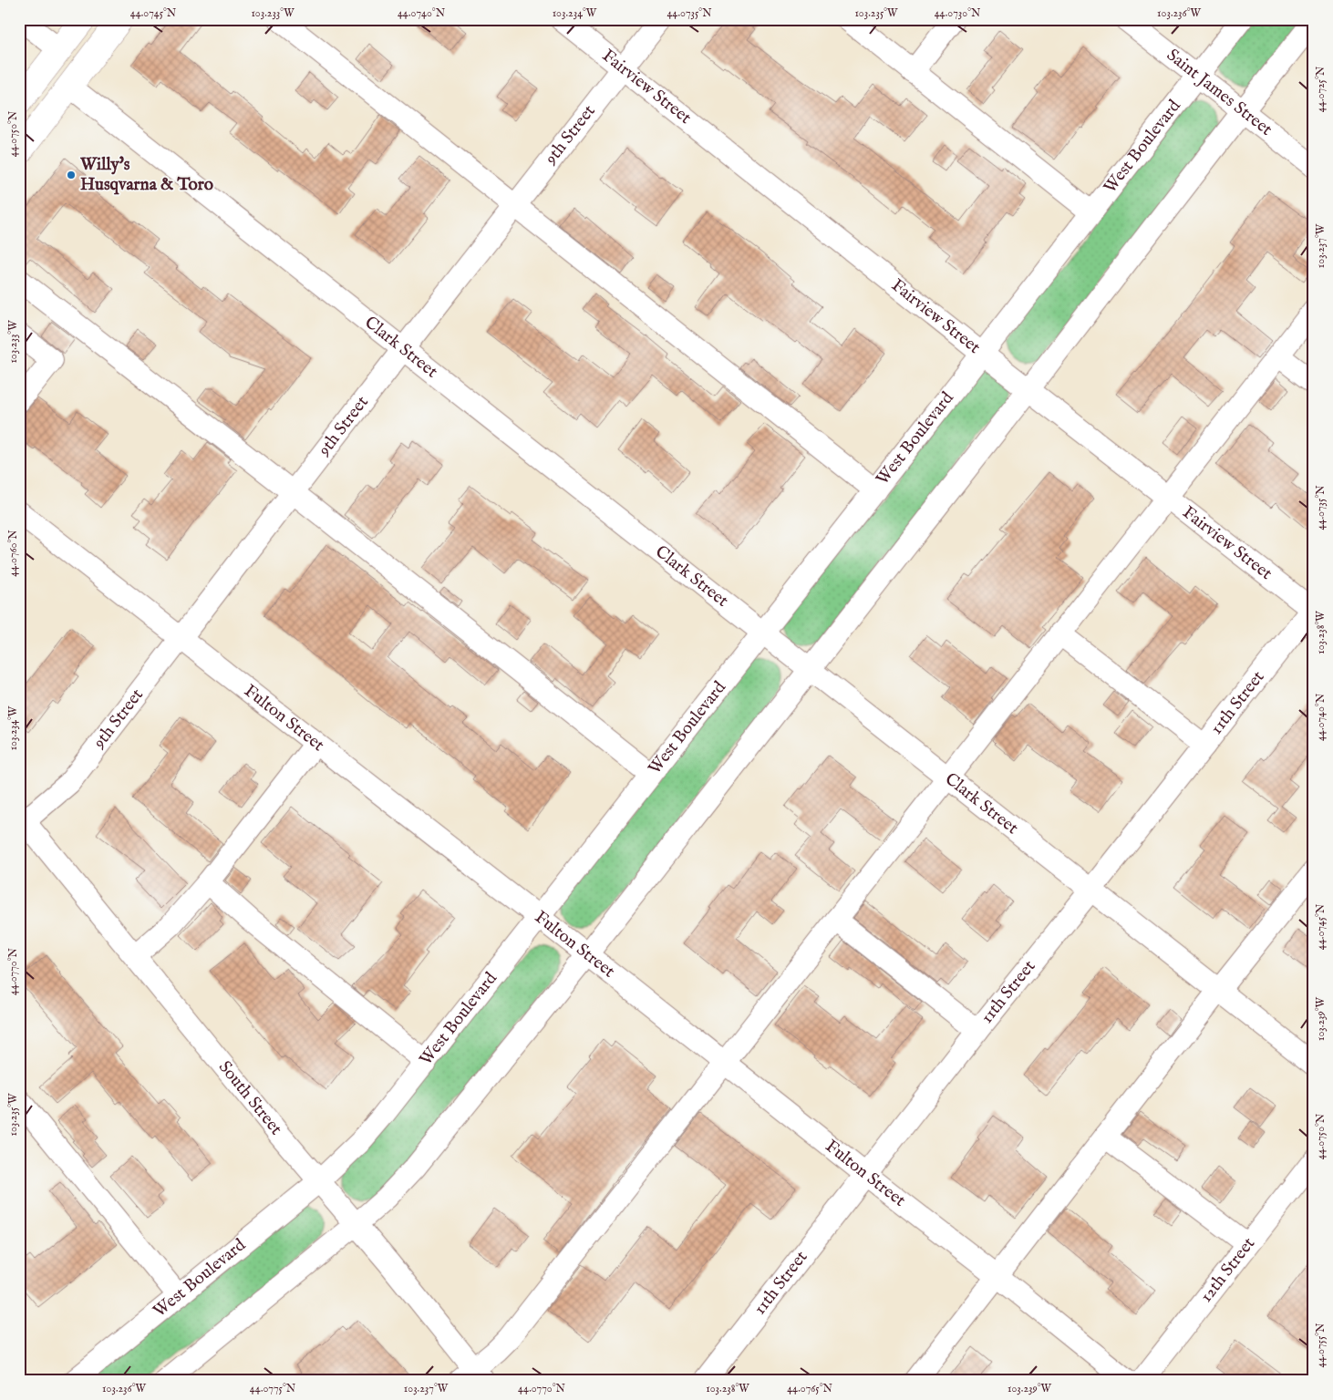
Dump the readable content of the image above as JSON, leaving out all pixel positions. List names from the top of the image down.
{
  "streets": {
    "street": [
      "Fairview Street",
      "Saint James Street",
      "9th Street",
      "West Boulevard",
      "Clark Street",
      "11th Street",
      "Fulton Street",
      "South Street",
      "12th Street"
    ]
  },
  "crossings": [
    ["Fairview Street", "9th Street"],
    ["Fairview Street", "West Boulevard"],
    ["Fairview Street", "11th Street"],
    ["Saint James Street", "West Boulevard"],
    ["9th Street", "Clark Street"],
    ["9th Street", "Fulton Street"],
    ["9th Street", "South Street"],
    ["West Boulevard", "Clark Street"],
    ["West Boulevard", "Fulton Street"],
    ["West Boulevard", "South Street"],
    ["Clark Street", "11th Street"],
    ["11th Street", "Fulton Street"]
  ],
  "places": ["Willy's Husqvarna & Toro"],
  "coordinates": [
    "44.0745°N",
    "103.233°W",
    "44.0740°N",
    "103.234°W",
    "44.0735°N",
    "103.235°W",
    "44.0730°N",
    "103.236°W",
    "44.0725°N",
    "44.0750°N",
    "103.237°W",
    "44.0760°N",
    "103.238°W",
    "44.0770°N",
    "103.239°W",
    "44.0755°N",
    "44.0775°N",
    "44.0765°N"
  ]
}
